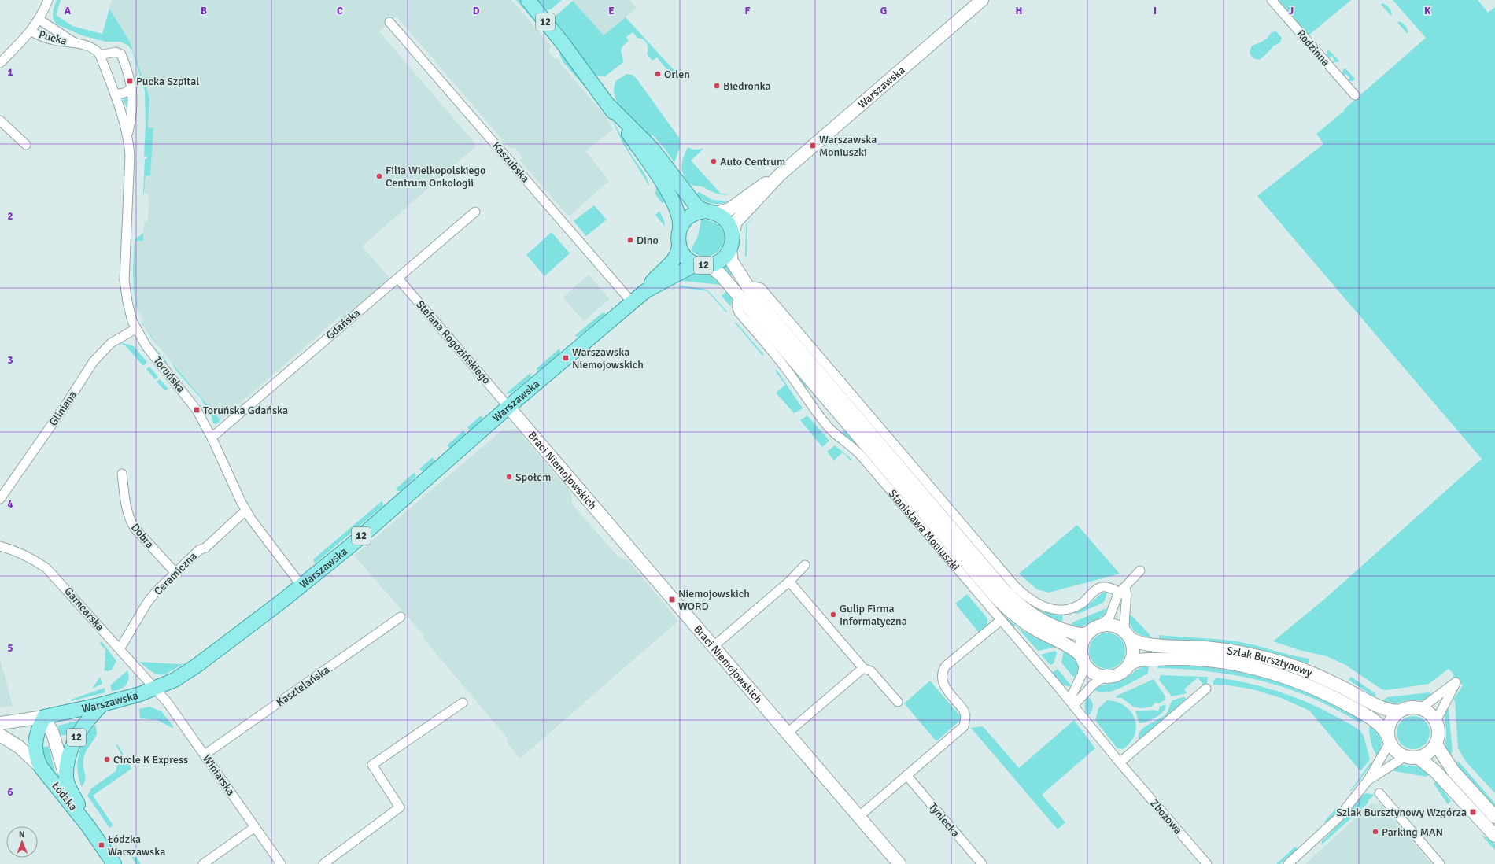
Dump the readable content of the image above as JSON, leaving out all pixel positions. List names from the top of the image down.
{
  "streets": {
    "main road": [
      "12",
      "Warszawska",
      "Braci Niemojowskich",
      "Stanisława Moniuszki",
      "Szlak Bursztynowy",
      "Łódzka"
    ],
    "street": [
      "Pucka",
      "Rodzinna",
      "Kaszubska",
      "Gdańska",
      "Stefana Rogozińskiego",
      "Toruńska",
      "Gliniana",
      "Dobra",
      "Ceramiczna",
      "Garncarska",
      "Kasztelańska",
      "Winiarska",
      "Zbożowa",
      "Tyniecka"
    ]
  },
  "crossings": [
    ["12", "Warszawska"],
    ["12", "Stanisława Moniuszki"],
    ["12", "Łódzka"],
    ["Warszawska", "Kaszubska"],
    ["Warszawska", "Stefana Rogozińskiego"],
    ["Warszawska", "Toruńska"],
    ["Warszawska", "Braci Niemojowskich"],
    ["Warszawska", "Stanisława Moniuszki"],
    ["Warszawska", "Garncarska"],
    ["Warszawska", "Winiarska"],
    ["Warszawska", "Łódzka"],
    ["Gdańska", "Stefana Rogozińskiego"],
    ["Gdańska", "Toruńska"],
    ["Stefana Rogozińskiego", "Braci Niemojowskich"],
    ["Toruńska", "Gliniana"],
    ["Toruńska", "Ceramiczna"],
    ["Stanisława Moniuszki", "Szlak Bursztynowy"],
    ["Stanisława Moniuszki", "Zbożowa"],
    ["Dobra", "Ceramiczna"],
    ["Ceramiczna", "Garncarska"],
    ["Garncarska", "Winiarska"],
    ["Kasztelańska", "Winiarska"]
  ],
  "places": {
    "other": [
      "Orlen",
      "Biedronka",
      "Auto Centrum",
      "Filia Wielkopolskiego Centrum Onkologii",
      "Dino",
      "Społem",
      "Gulip Firma Informatyczna",
      "Circle K Express",
      "Parking MAN"
    ],
    "transit": [
      "Pucka Szpital",
      "Warszawska Moniuszki",
      "Warszawska Niemojowskich",
      "Toruńska Gdańska",
      "Niemojowskich WORD",
      "Szlak Bursztynowy Wzgórza",
      "Łódzka Warszawska"
    ]
  },
  "north": "top",
  "grid": {
    "columns": [
      "A",
      "B",
      "C",
      "D",
      "E",
      "F",
      "G",
      "H",
      "I",
      "J",
      "K"
    ],
    "rows": [
      "1",
      "2",
      "3",
      "4",
      "5",
      "6"
    ]
  }
}
